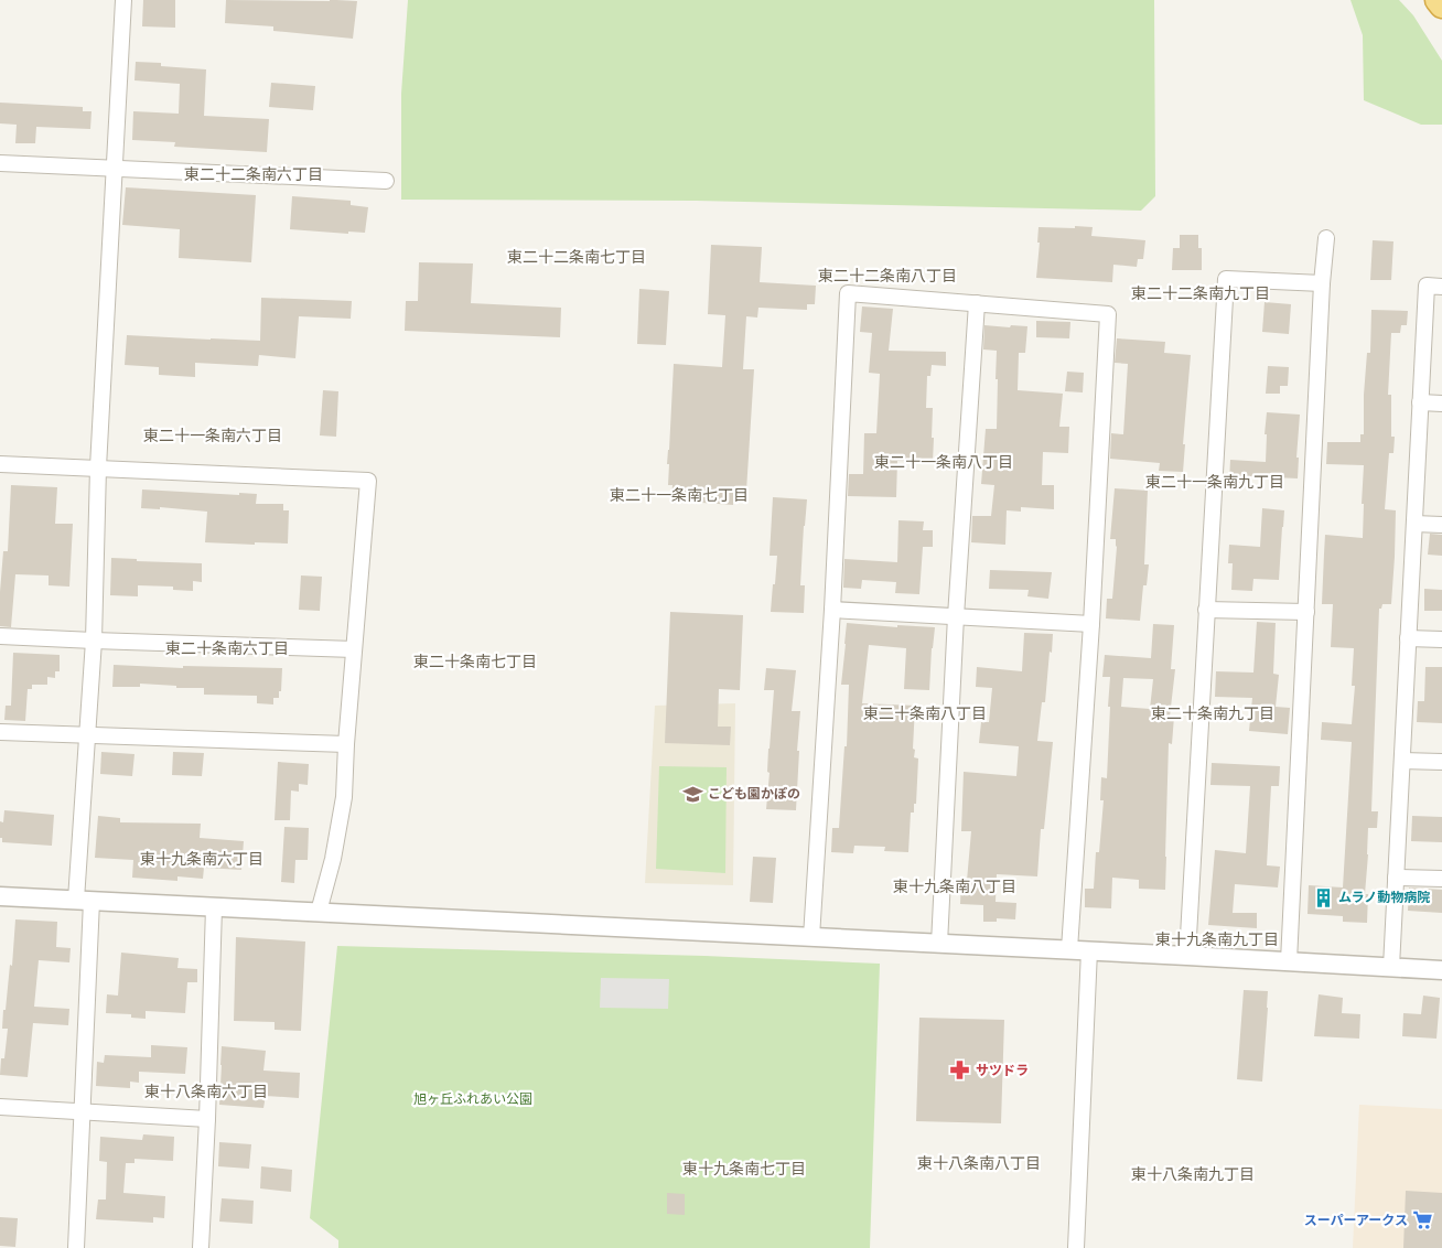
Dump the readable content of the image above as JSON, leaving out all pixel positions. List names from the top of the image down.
{
  "districts": [
    "東二十二条南六丁目",
    "東二十二条南七丁目",
    "東二十二条南八丁目",
    "東二十二条南九丁目",
    "東二十一条南六丁目",
    "東二十一条南八丁目",
    "東二十一条南九丁目",
    "東二十一条南七丁目",
    "東二十条南六丁目",
    "東二十条南七丁目",
    "東二十条南八丁目",
    "東二十条南九丁目",
    "東十九条南六丁目",
    "東十九条南八丁目",
    "東十九条南九丁目",
    "東十八条南六丁目",
    "東十八条南八丁目",
    "東十九条南七丁目",
    "東十八条南九丁目"
  ],
  "parks": ["旭ヶ丘ふれあい公園"],
  "places": {
    "school or university": ["こども園かぽの"],
    "building": ["ムラノ動物病院"],
    "pharmacy": ["サツドラ"],
    "supermarket": ["スーパーアークス"]
  }
}
